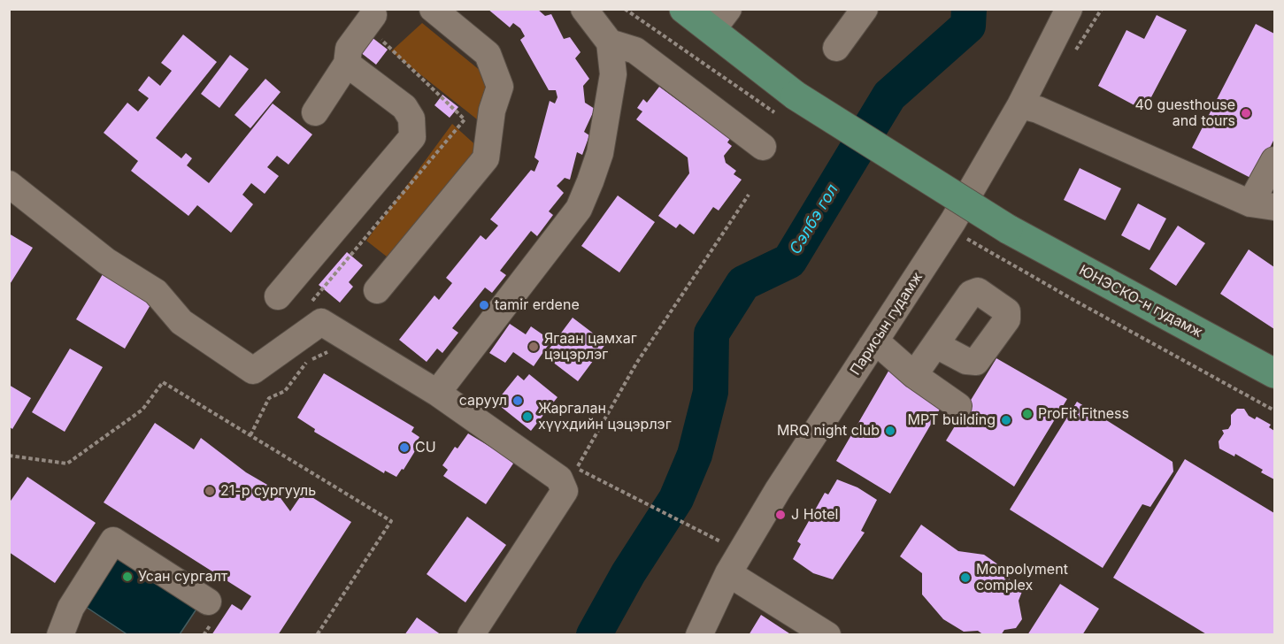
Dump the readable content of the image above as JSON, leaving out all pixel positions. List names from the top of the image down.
{
  "streets": {
    "main road": ["ЮНЭСКО-н гудамж"],
    "street": ["Парисын гудамж"]
  },
  "water": ["Сэлбэ гол"],
  "places": [
    "40 guesthouse and tours",
    "tamir erdene",
    "Ягаан цамхаг цэцэрлэг",
    "саруул",
    "ProFit Fitness",
    "Жаргалан хүүхдийн цэцэрлэг",
    "MPT building",
    "MRQ night club",
    "CU",
    "21-р сургууль",
    "J Hotel",
    "Усан сургалт",
    "Monpolyment complex"
  ]
}
